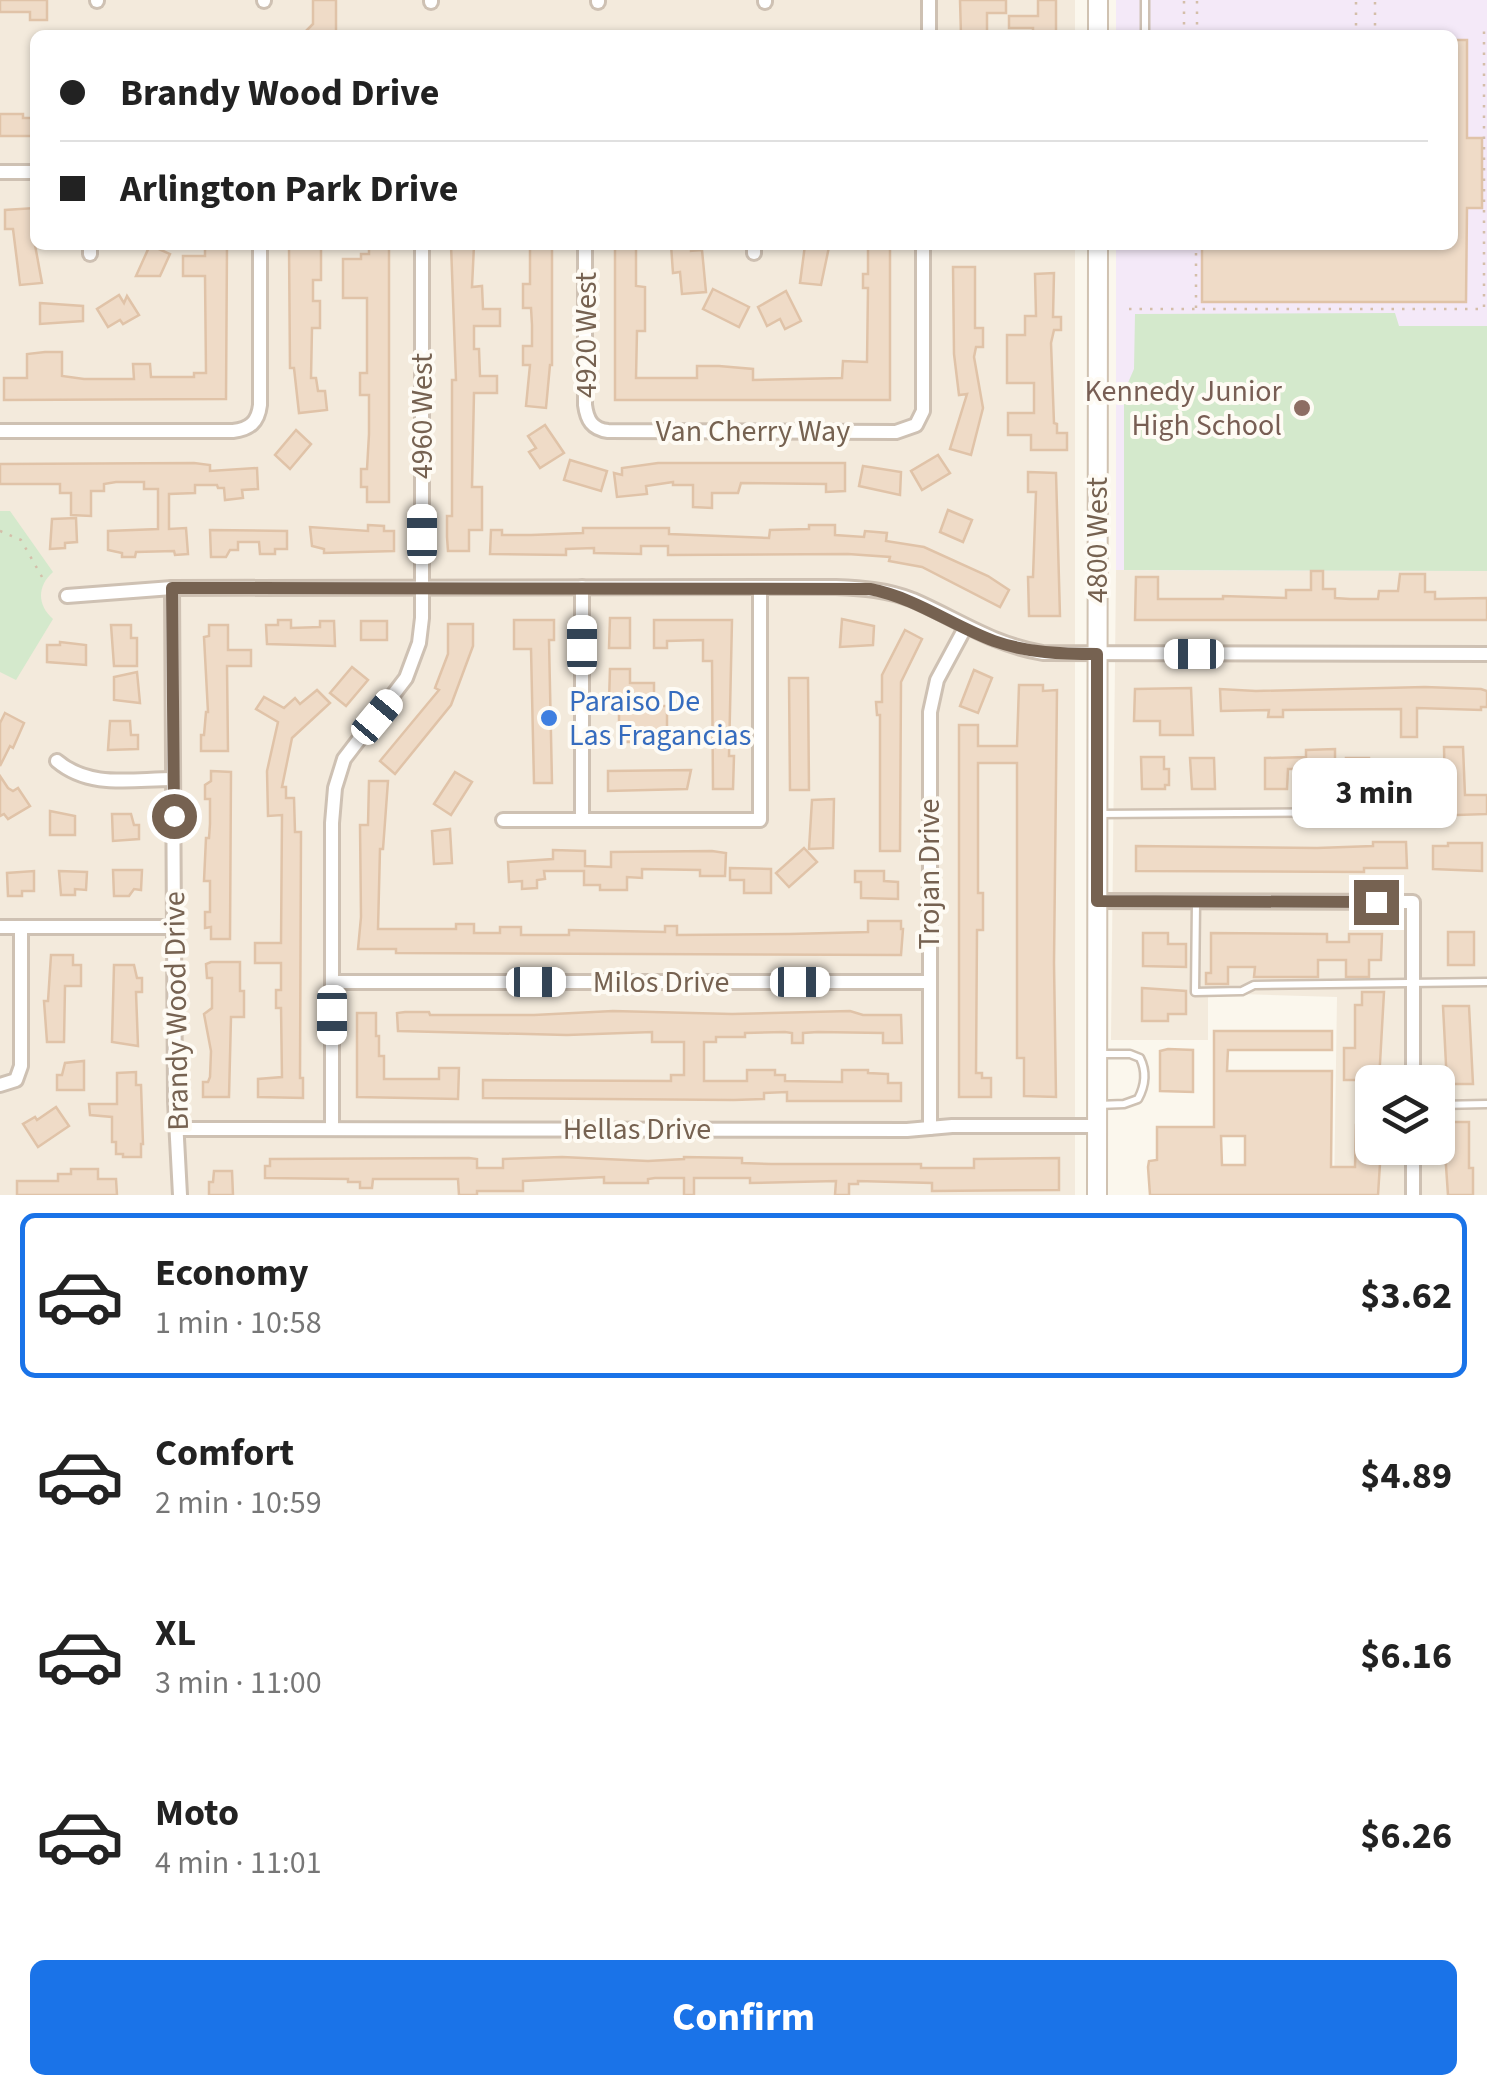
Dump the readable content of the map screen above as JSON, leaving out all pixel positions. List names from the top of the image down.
{
  "streets": {
    "main road": ["4800 West"],
    "street": [
      "4920 West",
      "4960 West",
      "Van Cherry Way",
      "Trojan Drive",
      "Milos Drive",
      "Brandy Wood Drive",
      "Hellas Drive"
    ]
  },
  "crossings": [
    ["4920 West", "Van Cherry Way"],
    ["4960 West", "Milos Drive"],
    ["4960 West", "Hellas Drive"],
    ["4800 West", "Hellas Drive"],
    ["Trojan Drive", "Milos Drive"],
    ["Trojan Drive", "Hellas Drive"],
    ["Brandy Wood Drive", "Hellas Drive"]
  ],
  "places": ["Kennedy Junior High School", "Paraiso De Las Fragancias"],
  "page": {
    "banner": ["Brandy Wood Drive", "Arlington Park Drive"],
    "bubble": "3 min",
    "list": [
      {
        "name": "Economy",
        "note": "1 min · 10:58",
        "value": "$3.62"
      },
      {
        "name": "Comfort",
        "note": "2 min · 10:59",
        "value": "$4.89"
      },
      {
        "name": "XL",
        "note": "3 min · 11:00",
        "value": "$6.16"
      },
      {
        "name": "Moto",
        "note": "4 min · 11:01",
        "value": "$6.26"
      }
    ],
    "buttons": "Confirm"
  }
}
